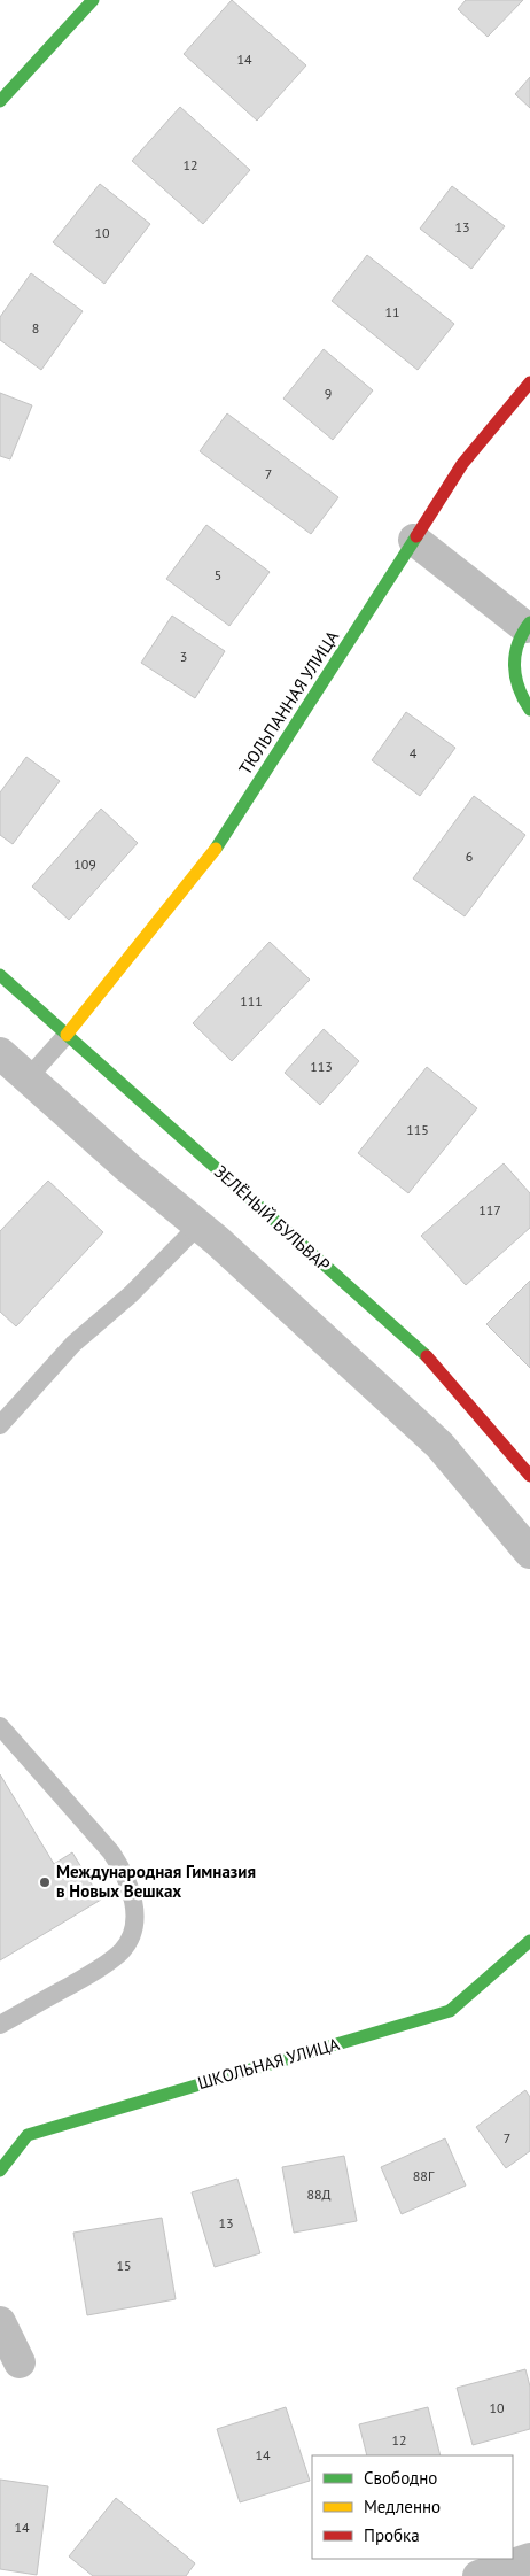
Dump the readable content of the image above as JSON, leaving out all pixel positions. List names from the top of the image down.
{
  "streets": {
    "street": ["ТЮЛЬПАННАЯ УЛИЦА", "ЗЕЛЁНЫЙ БУЛЬВАР", "ШКОЛЬНАЯ УЛИЦА"]
  },
  "crossings": [
    ["ТЮЛЬПАННАЯ УЛИЦА", "ЗЕЛЁНЫЙ БУЛЬВАР"]
  ],
  "places": ["Международная Гимназия в Новых Вешках"],
  "house_numbers": [
    "14",
    "12",
    "13",
    "10",
    "11",
    "8",
    "9",
    "7",
    "5",
    "3",
    "4",
    "6",
    "109",
    "111",
    "113",
    "115",
    "117",
    "7",
    "88Г",
    "88Д",
    "13",
    "15",
    "10",
    "12",
    "14",
    "14"
  ],
  "legend": ["Свободно", "Медленно", "Пробка"]
}
